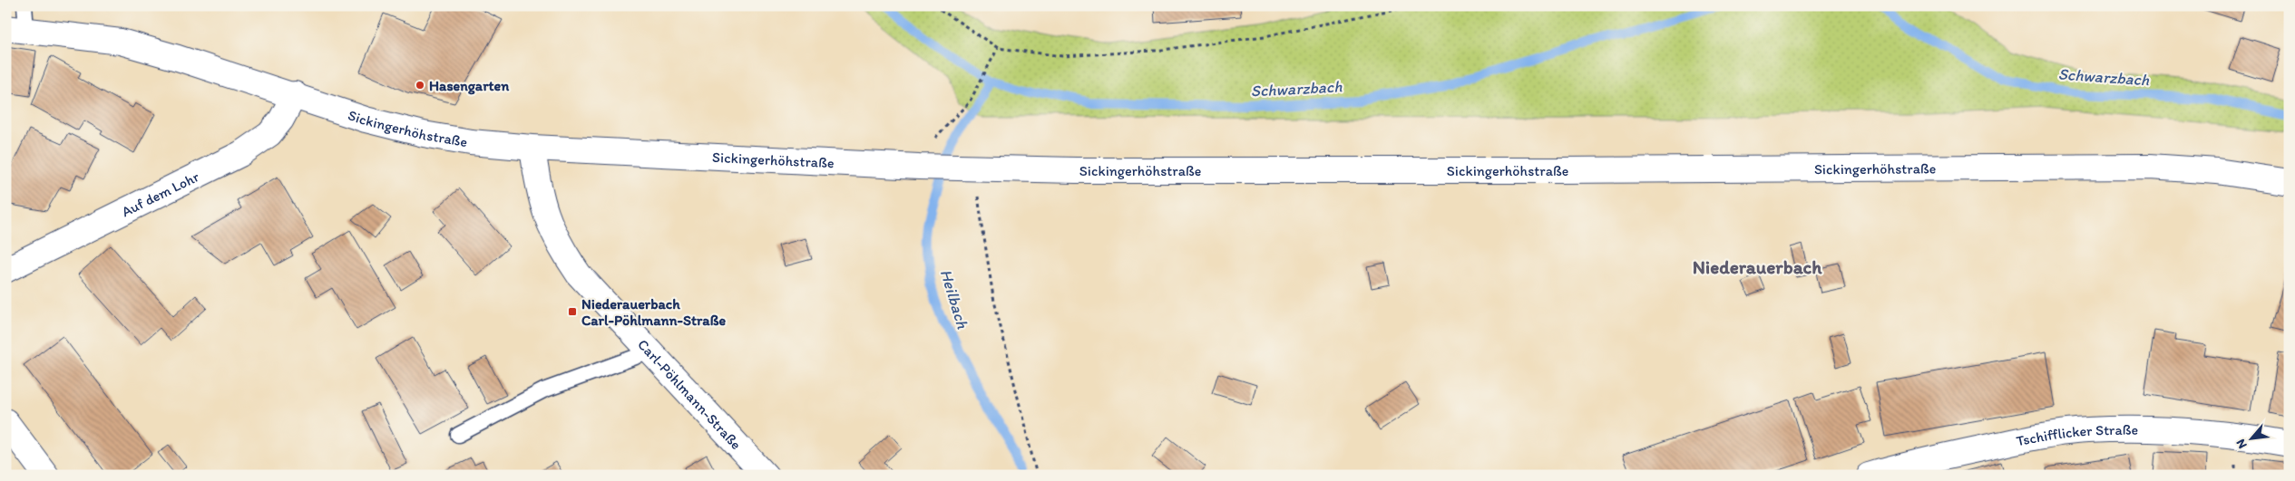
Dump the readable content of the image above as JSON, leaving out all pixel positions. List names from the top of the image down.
{
  "streets": {
    "main road": [
      "Sickingerhöhstraße",
      "Auf dem Lohr",
      "Carl-Pöhlmann-Straße",
      "Tschifflicker Straße"
    ]
  },
  "crossings": [
    ["Sickingerhöhstraße", "Auf dem Lohr"],
    ["Sickingerhöhstraße", "Carl-Pöhlmann-Straße"]
  ],
  "districts": ["Niederauerbach"],
  "water": ["Schwarzbach", "Heilbach"],
  "places": {
    "other": ["Hasengarten"],
    "transit": ["Niederauerbach Carl-Pöhlmann-Straße"]
  },
  "north": "bottom left"
}
